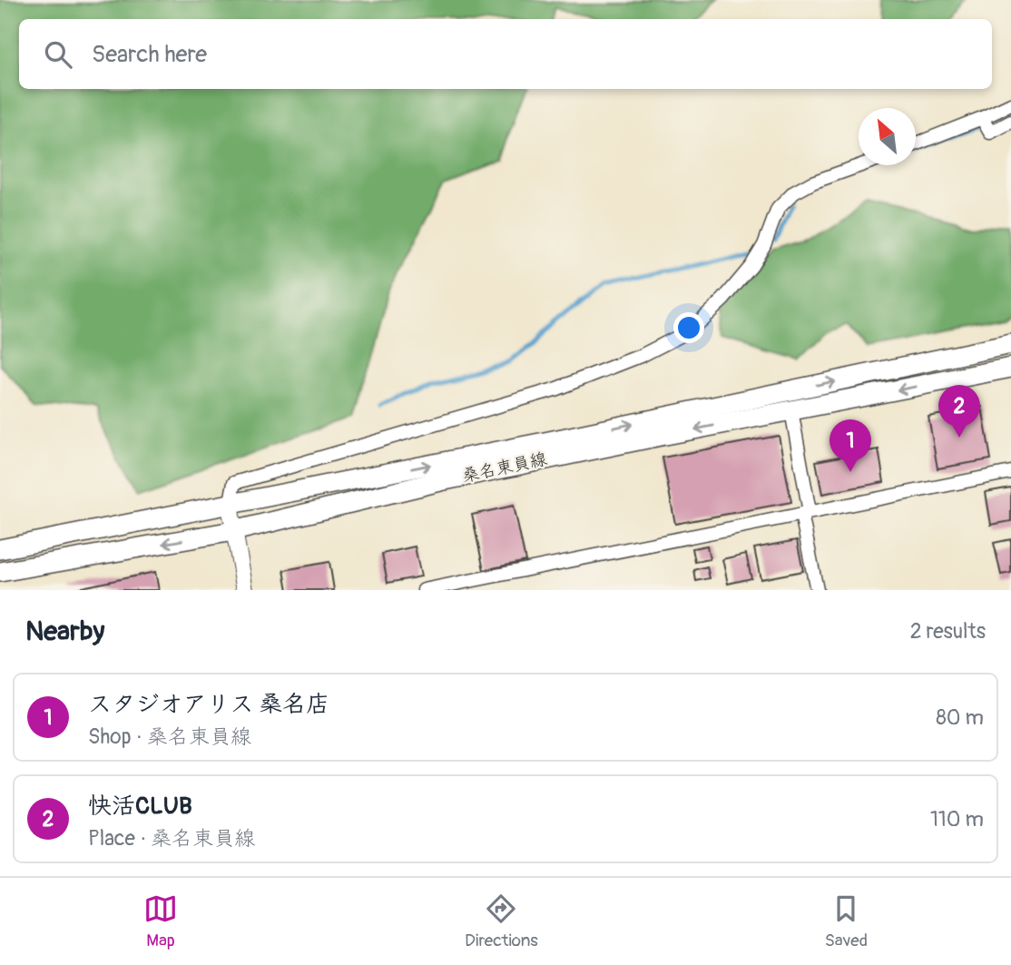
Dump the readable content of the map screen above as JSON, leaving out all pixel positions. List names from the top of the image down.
{
  "streets": {
    "main road": ["桑名東員線"]
  },
  "north": "top left",
  "page": {
    "search": "Search here",
    "pins": ["2", "1"],
    "heading": ["Nearby", "2 results"],
    "list": [
      {
        "mark": "1",
        "name": "スタジオアリス 桑名店",
        "note": "Shop · 桑名東員線",
        "value": "80 m"
      },
      {
        "mark": "2",
        "name": "快活CLUB",
        "note": "Place · 桑名東員線",
        "value": "110 m"
      }
    ],
    "nav": ["Map", "Directions", "Saved"]
  }
}
